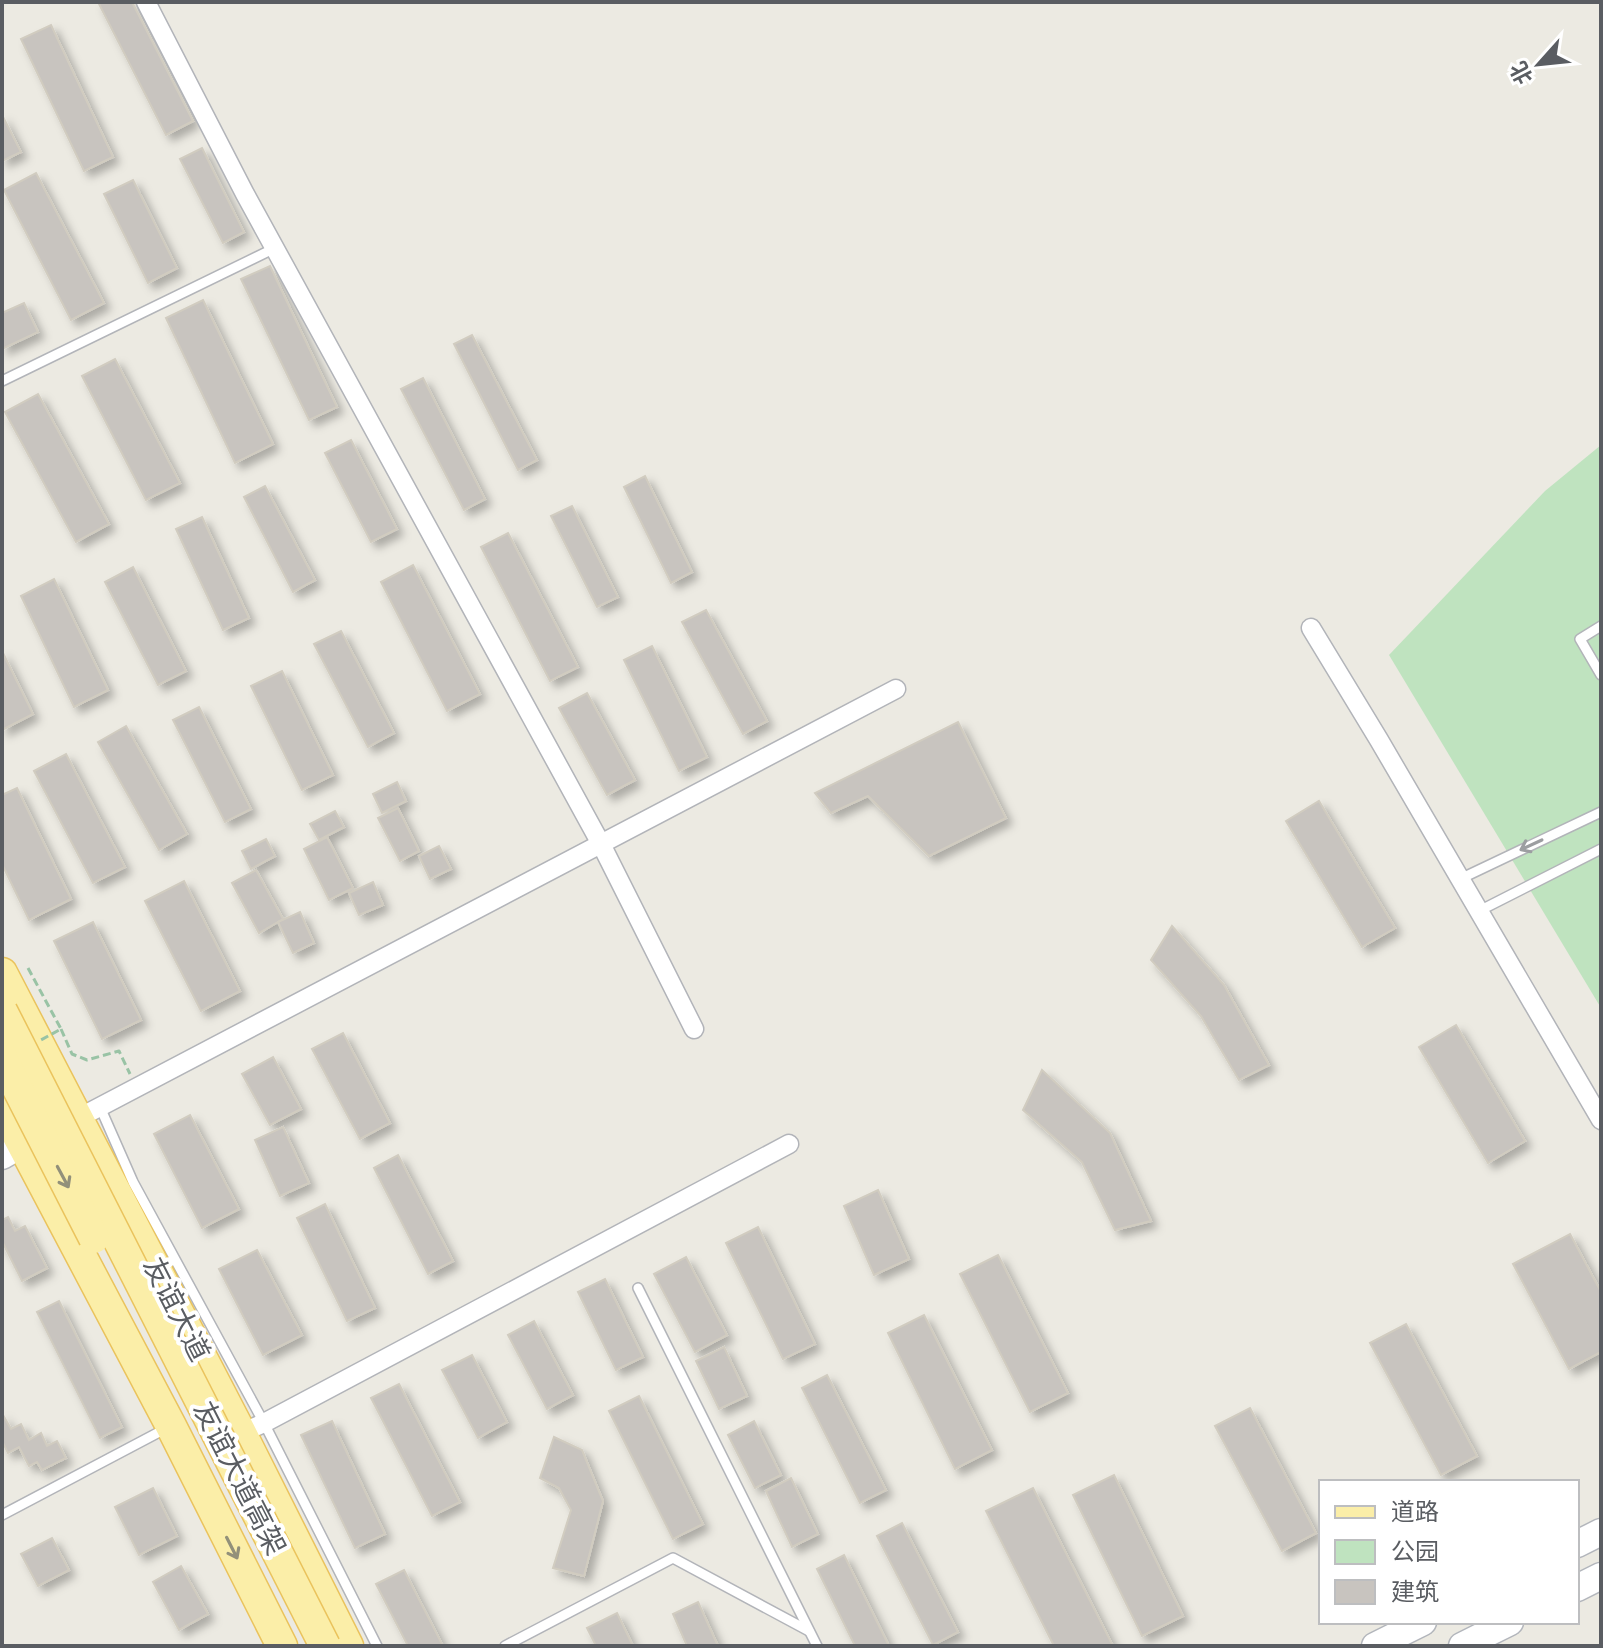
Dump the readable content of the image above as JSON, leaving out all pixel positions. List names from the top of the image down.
{
  "streets": {
    "main road": ["友谊大道", "友谊大道高架"]
  },
  "legend": ["道路", "公园", "建筑"],
  "north": "bottom left"
}
